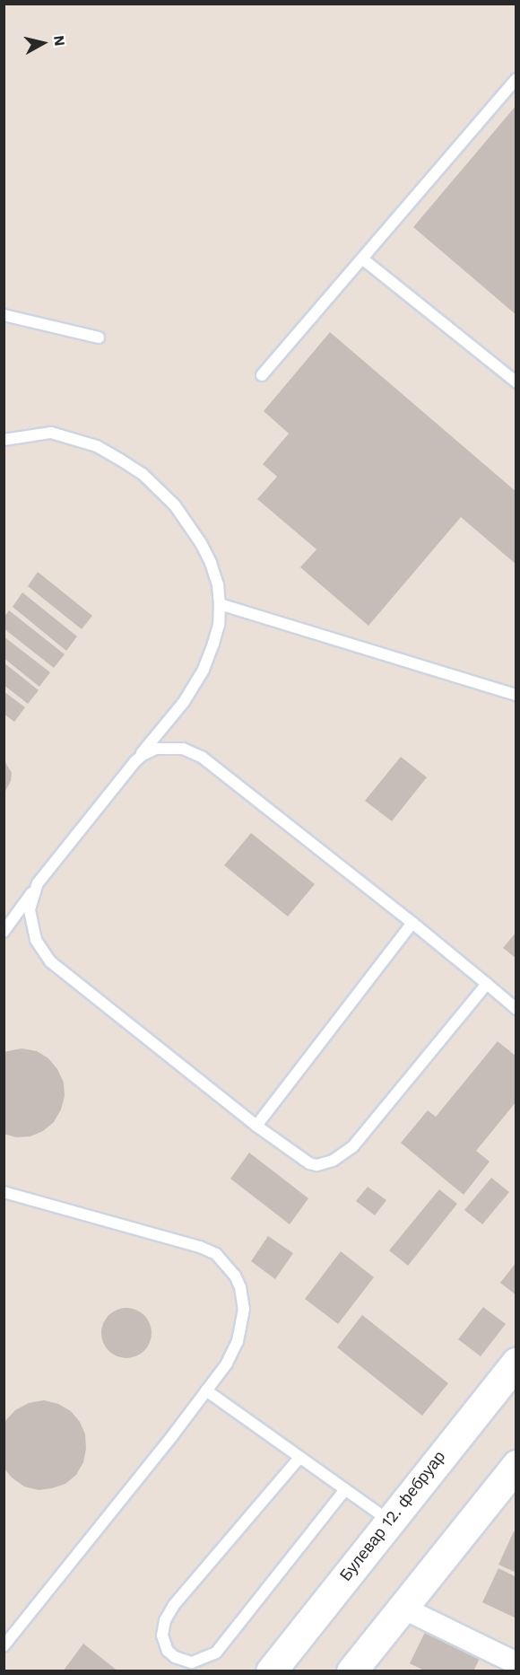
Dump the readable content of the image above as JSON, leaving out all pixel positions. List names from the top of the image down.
{
  "streets": {
    "main road": ["Булевар 12. фебруар"]
  },
  "north": "right"
}
